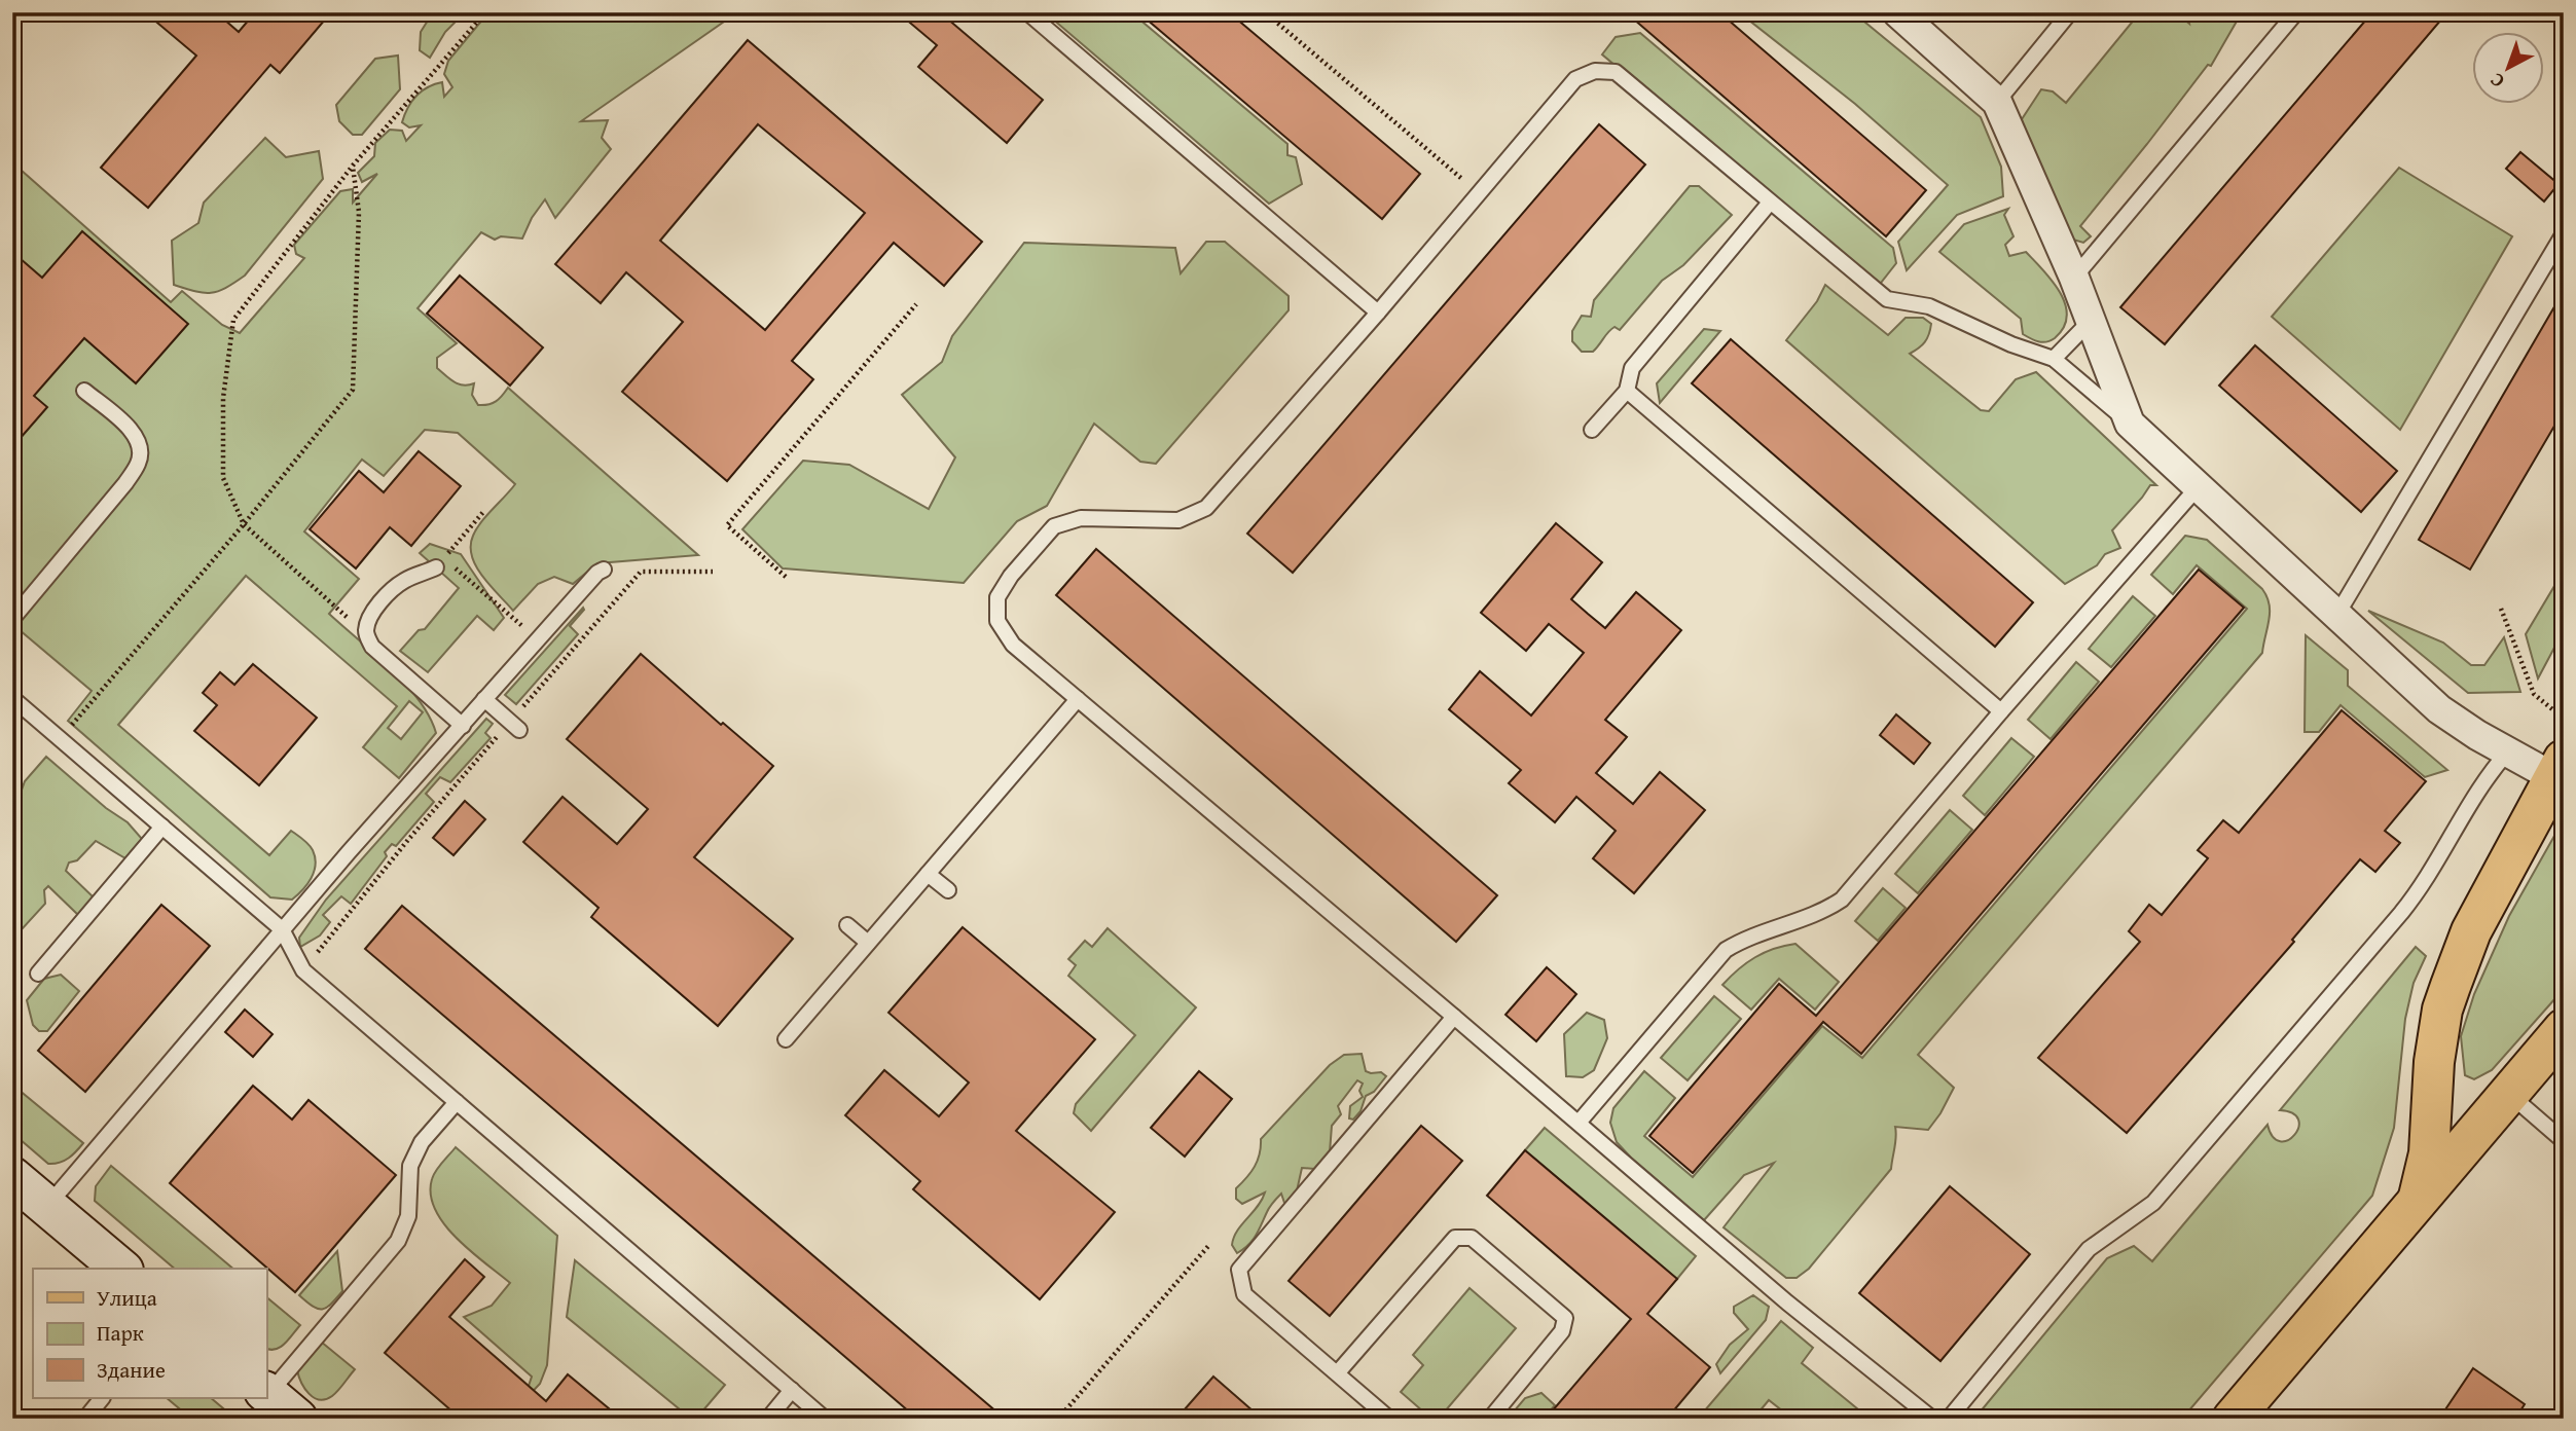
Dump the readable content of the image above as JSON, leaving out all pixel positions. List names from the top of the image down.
{
  "legend": ["Улица", "Парк", "Здание"],
  "north": "bottom left"
}
